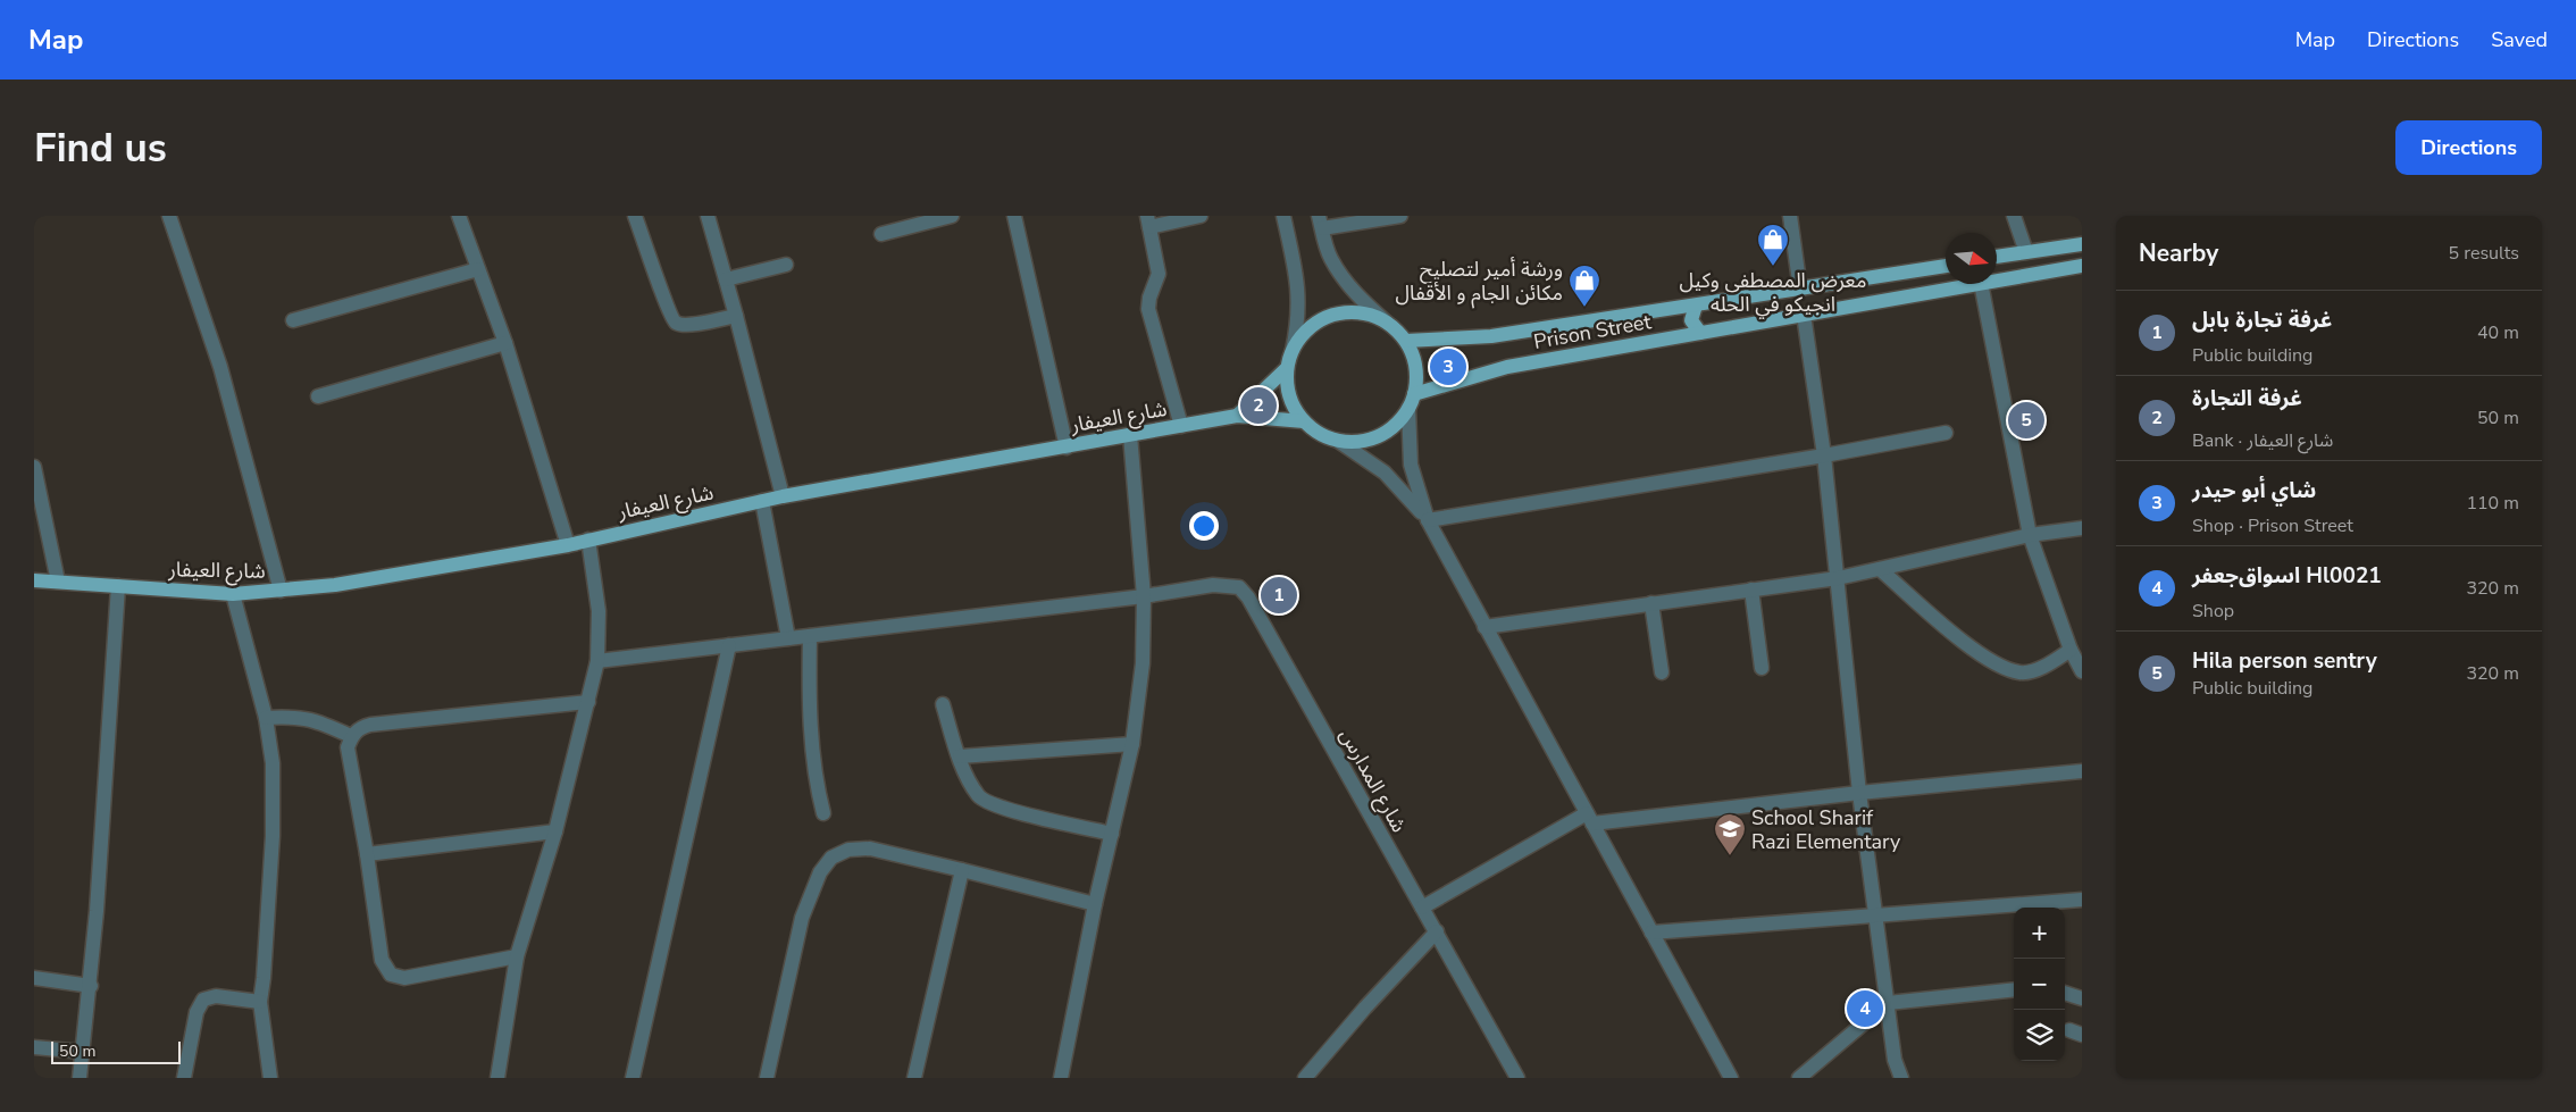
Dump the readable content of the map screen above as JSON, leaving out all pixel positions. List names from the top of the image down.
{
  "streets": {
    "main road": ["Prison Street", "شارع العيفار"],
    "street": ["شارع المدارس"]
  },
  "crossings": [
    ["Prison Street", "شارع العيفار"]
  ],
  "places": {
    "shop": ["معرض المصطفى وكيل انجيكو في الحله", "ورشة أمير لتصليح مكائن الجام و الأقفال"],
    "school or university": ["School Sharif Razi Elementary"]
  },
  "scale_bar": "50 m",
  "north": "right",
  "page": {
    "header": "Map",
    "nav": ["Map", "Directions", "Saved"],
    "buttons": "Directions",
    "title": "Find us",
    "heading": ["Nearby", "5 results"],
    "list": [
      {
        "mark": "1",
        "name": "غرفة تجارة بابل",
        "note": "Public building",
        "value": "40 m"
      },
      {
        "mark": "2",
        "name": "غرفة التجارة",
        "note": "Bank · شارع العيفار",
        "value": "50 m"
      },
      {
        "mark": "3",
        "name": "شاي أبو حيدر",
        "note": "Shop · Prison Street",
        "value": "110 m"
      },
      {
        "mark": "4",
        "name": "اسواق‌جعفر Hl0021",
        "note": "Shop",
        "value": "320 m"
      },
      {
        "mark": "5",
        "name": "Hila person sentry",
        "note": "Public building",
        "value": "320 m"
      }
    ],
    "pins": [
      "3",
      "2",
      "5",
      "1",
      "4"
    ],
    "map_buttons": ["+", "−"],
    "scale": "50 m"
  }
}
